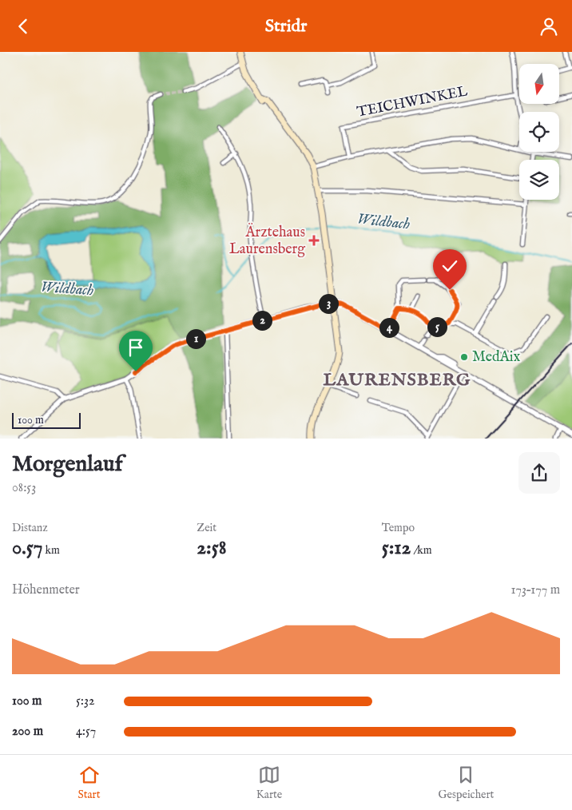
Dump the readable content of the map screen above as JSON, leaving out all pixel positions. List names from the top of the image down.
{
  "streets": {
    "street": ["TEICHWINKEL"]
  },
  "districts": ["LAURENSBERG"],
  "water": ["Wildbach"],
  "places": {
    "health": ["Ärztehaus Laurensberg"],
    "other": ["MedAix"]
  },
  "scale_bar": "100 m",
  "north": "bottom",
  "page": {
    "header": "Stridr",
    "pins": [
      "3",
      "2",
      "5",
      "4",
      "1"
    ],
    "scale": "100 m",
    "heading": ["Morgenlauf", "08:53"],
    "stats": [
      ["Distanz", "0.57 km"],
      ["Zeit", "2:58"],
      ["Tempo", "5:12 /km"]
    ],
    "chart": ["Höhenmeter", "173–177 m"],
    "list": [
      {
        "name": "100 m",
        "note": "5:32"
      },
      {
        "name": "200 m",
        "note": "4:57"
      }
    ],
    "tabs": ["Start", "Karte", "Gespeichert"]
  }
}
